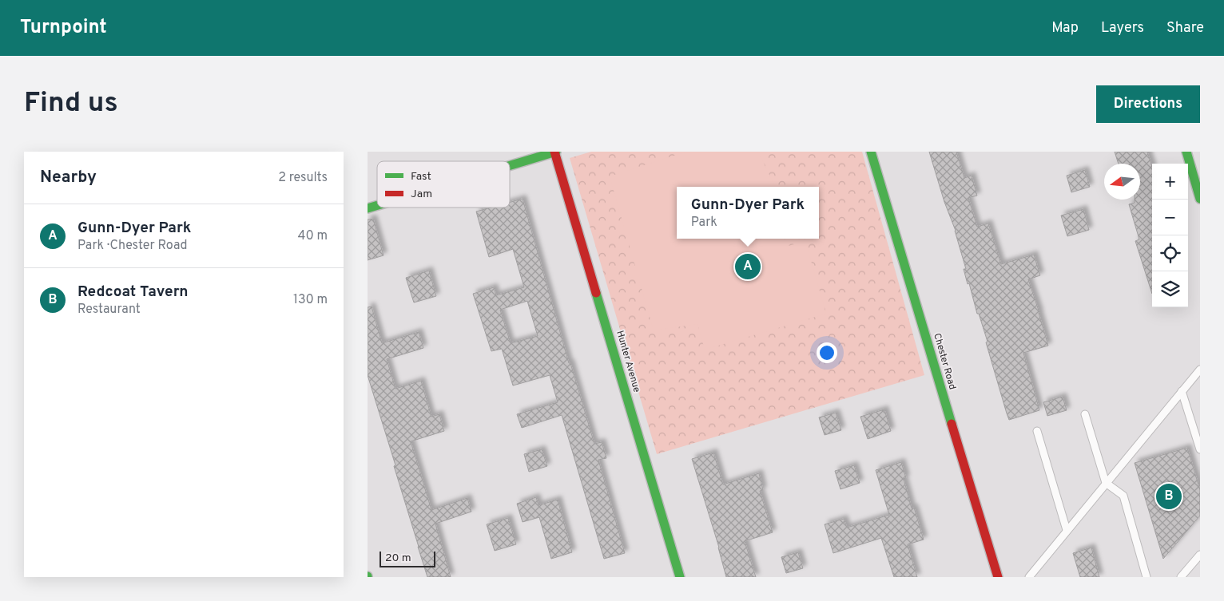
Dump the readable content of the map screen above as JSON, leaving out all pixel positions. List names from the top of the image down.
{
  "streets": {
    "street": ["Hunter Avenue", "Chester Road"]
  },
  "legend": ["Fast", "Jam"],
  "scale_bar": "20 m",
  "north": "left",
  "page": {
    "header": "Turnpoint",
    "nav": ["Map", "Layers", "Share"],
    "buttons": "Directions",
    "title": "Find us",
    "heading": ["Nearby", "2 results"],
    "map_buttons": ["+", "−"],
    "popup": ["Gunn-Dyer Park", "Park"],
    "list": [
      {
        "mark": "A",
        "name": "Gunn-Dyer Park",
        "note": "Park · Chester Road",
        "value": "40 m"
      },
      {
        "mark": "B",
        "name": "Redcoat Tavern",
        "note": "Restaurant",
        "value": "130 m"
      }
    ],
    "pins": ["A", "B"],
    "scale": "20 m"
  }
}
